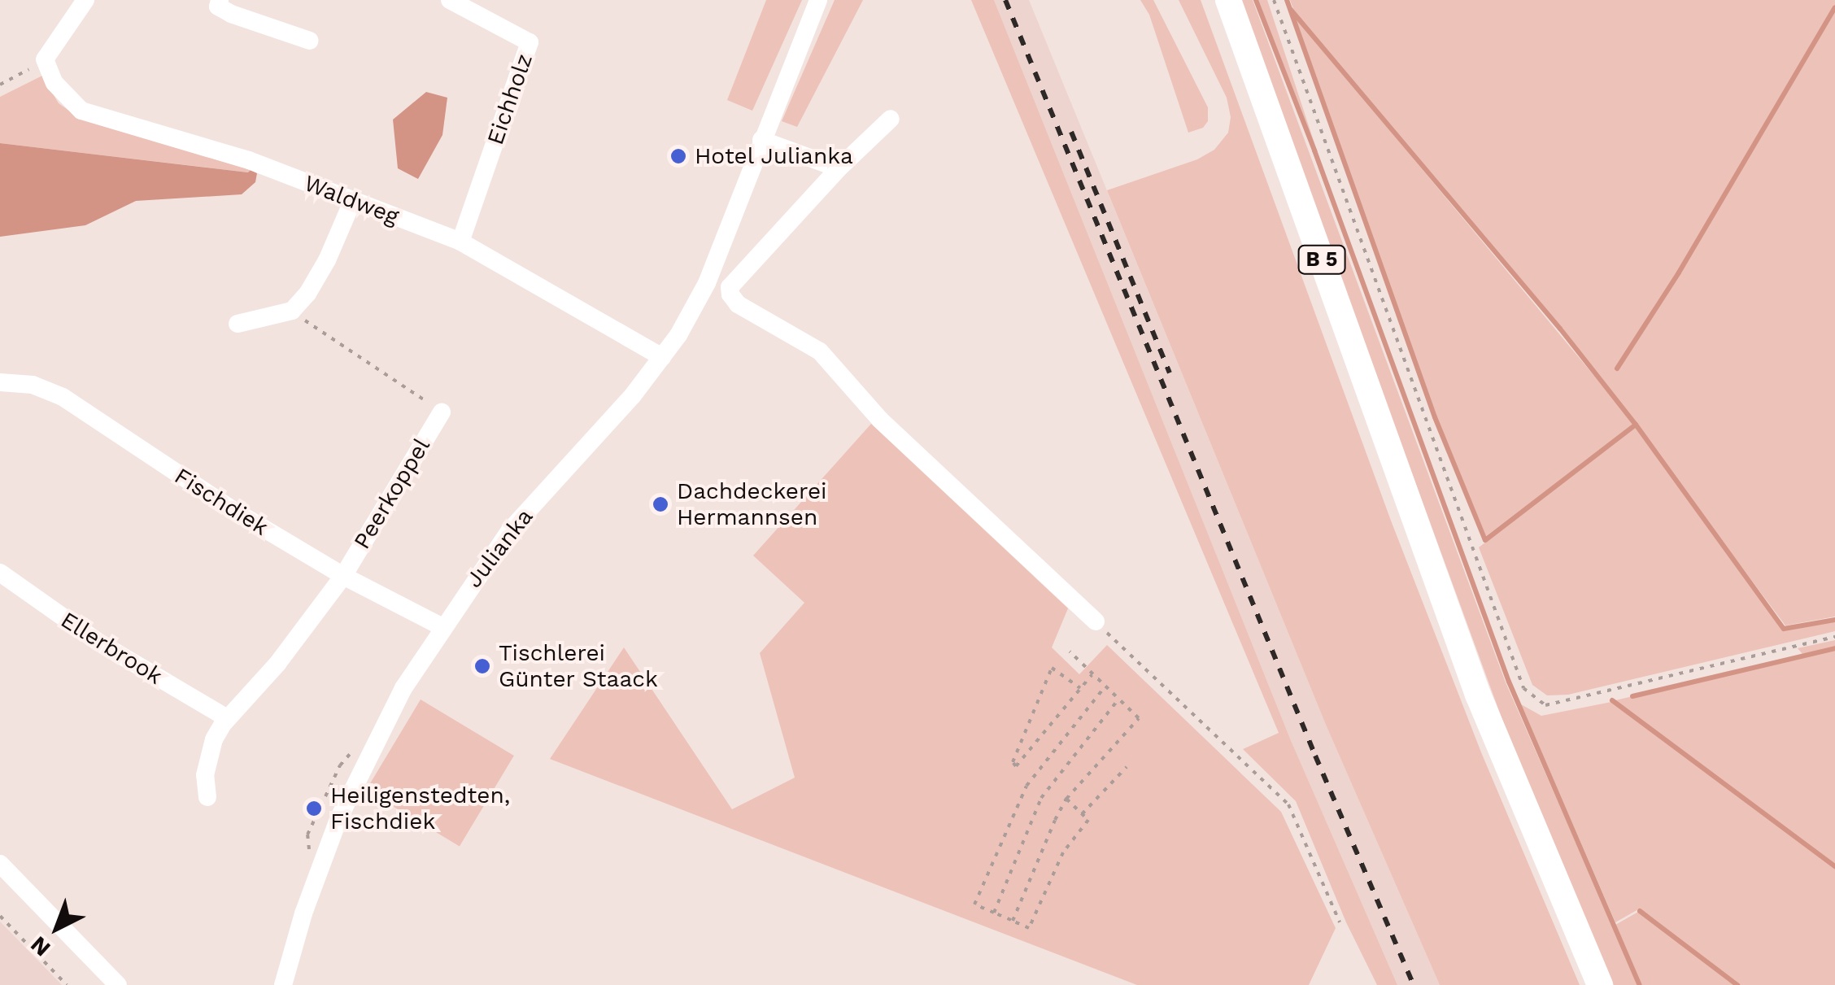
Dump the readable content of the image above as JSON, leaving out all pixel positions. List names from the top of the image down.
{
  "streets": {
    "highway": ["B 5"],
    "street": [
      "Eichholz",
      "Waldweg",
      "Peerkoppel",
      "Fischdiek",
      "Julianka",
      "Ellerbrook"
    ]
  },
  "crossings": [
    ["Eichholz", "Waldweg"],
    ["Waldweg", "Julianka"],
    ["Peerkoppel", "Fischdiek"],
    ["Fischdiek", "Julianka"]
  ],
  "places": [
    "Hotel Julianka",
    "Dachdeckerei Hermannsen",
    "Tischlerei Günter Staack",
    "Heiligenstedten, Fischdiek"
  ],
  "north": "bottom left"
}
